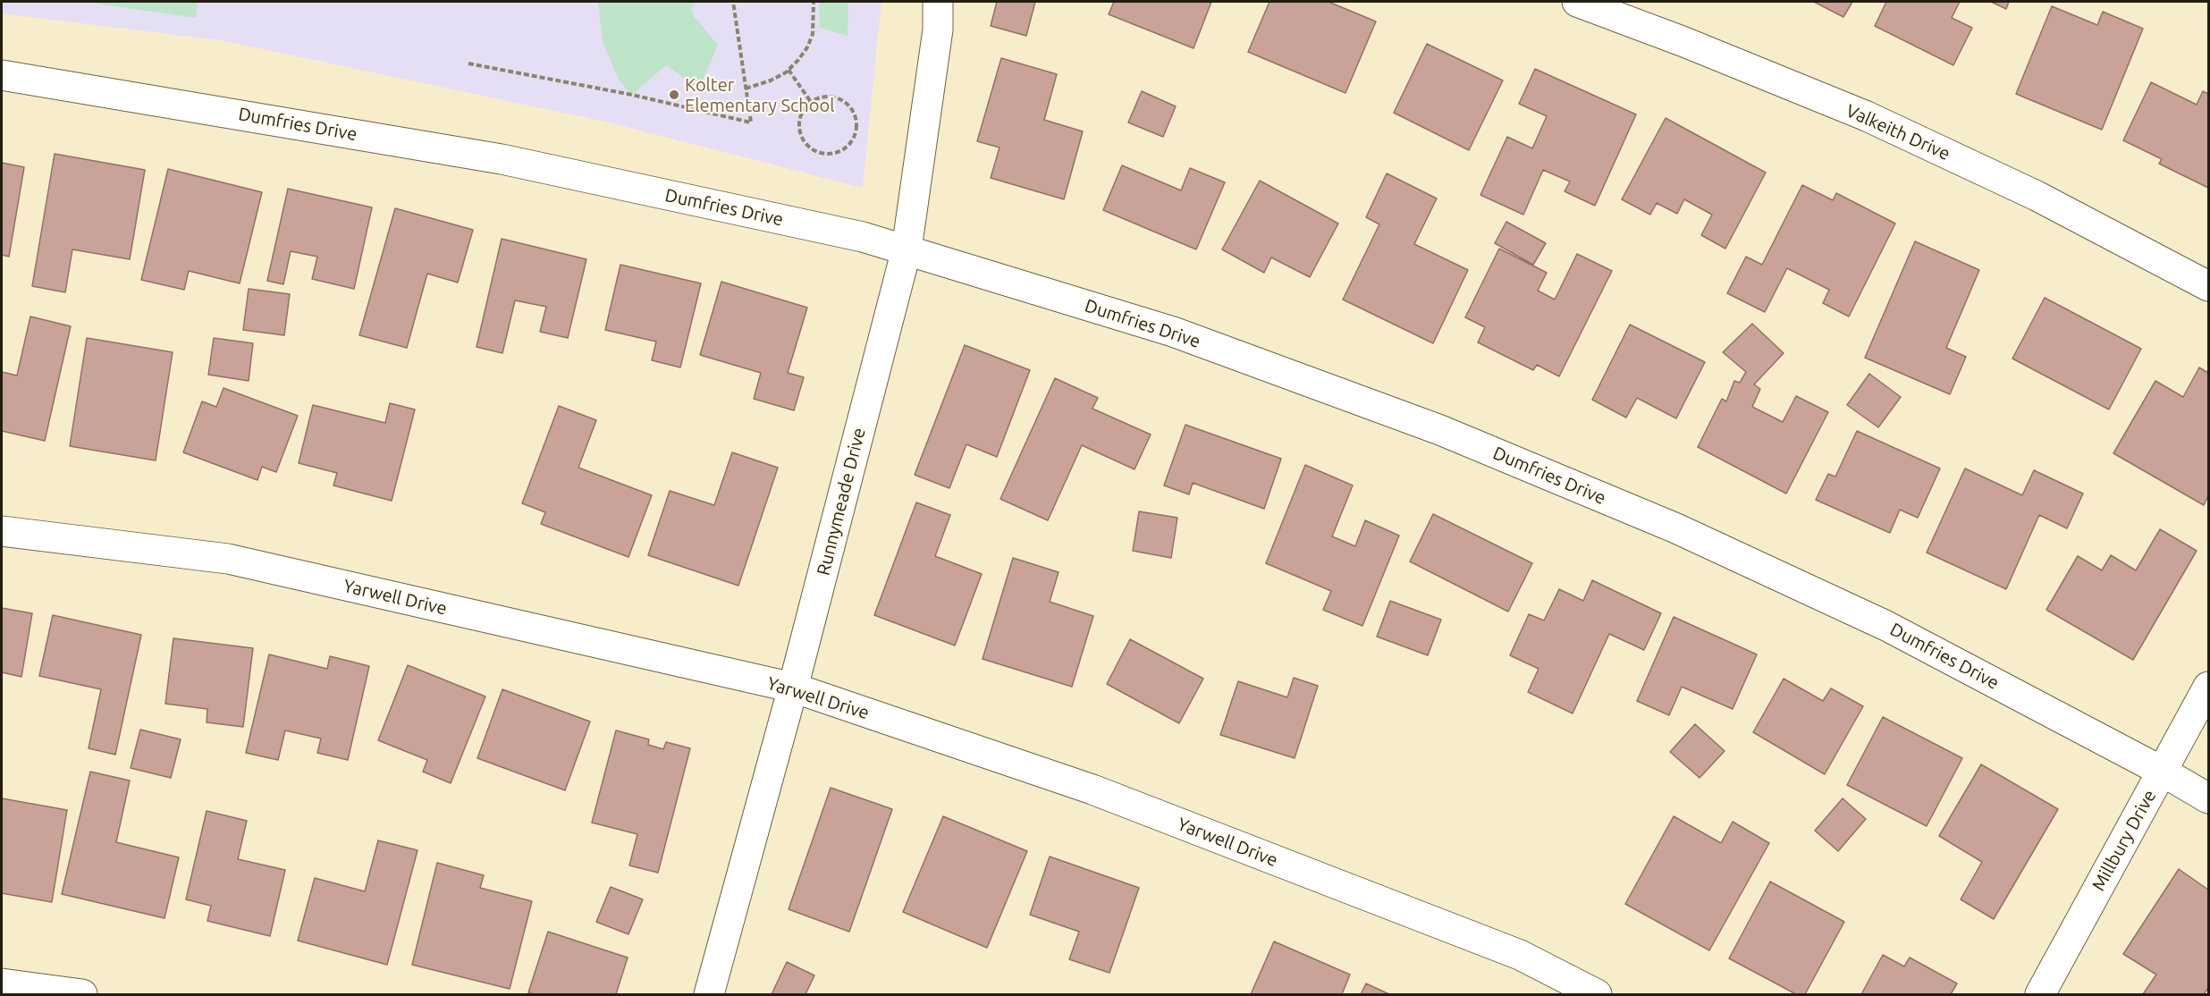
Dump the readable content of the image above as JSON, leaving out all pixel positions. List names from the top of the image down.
{
  "streets": {
    "street": [
      "Dumfries Drive",
      "Valkeith Drive",
      "Runnymeade Drive",
      "Yarwell Drive",
      "Millbury Drive"
    ]
  },
  "crossings": [
    ["Dumfries Drive", "Runnymeade Drive"],
    ["Dumfries Drive", "Millbury Drive"],
    ["Runnymeade Drive", "Yarwell Drive"]
  ],
  "places": ["Kolter Elementary School"]
}
